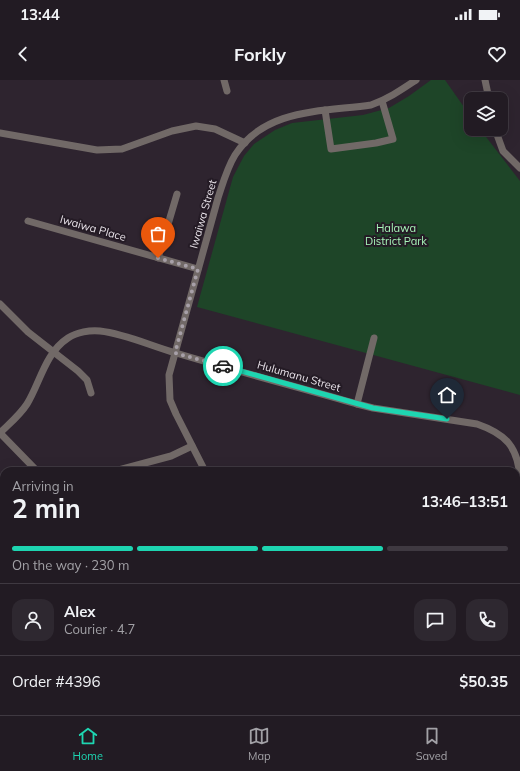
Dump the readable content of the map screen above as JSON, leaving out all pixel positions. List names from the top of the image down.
{
  "streets": {
    "street": ["Iwaiwa Street", "Iwaiwa Place", "Hulumanu Street"]
  },
  "crossings": [
    ["Iwaiwa Street", "Iwaiwa Place"],
    ["Iwaiwa Street", "Hulumanu Street"]
  ],
  "parks": ["Halawa District Park"],
  "page": {
    "status": "13:44",
    "header": "Forkly",
    "heading": ["2 min", "Arriving in", "13:46–13:51"],
    "panel": [
      "Alex",
      "Courier · 4.7",
      "Order #4396",
      "$50.35"
    ],
    "bar": "On the way · 230 m",
    "tabs": ["Home", "Map", "Saved"]
  }
}
